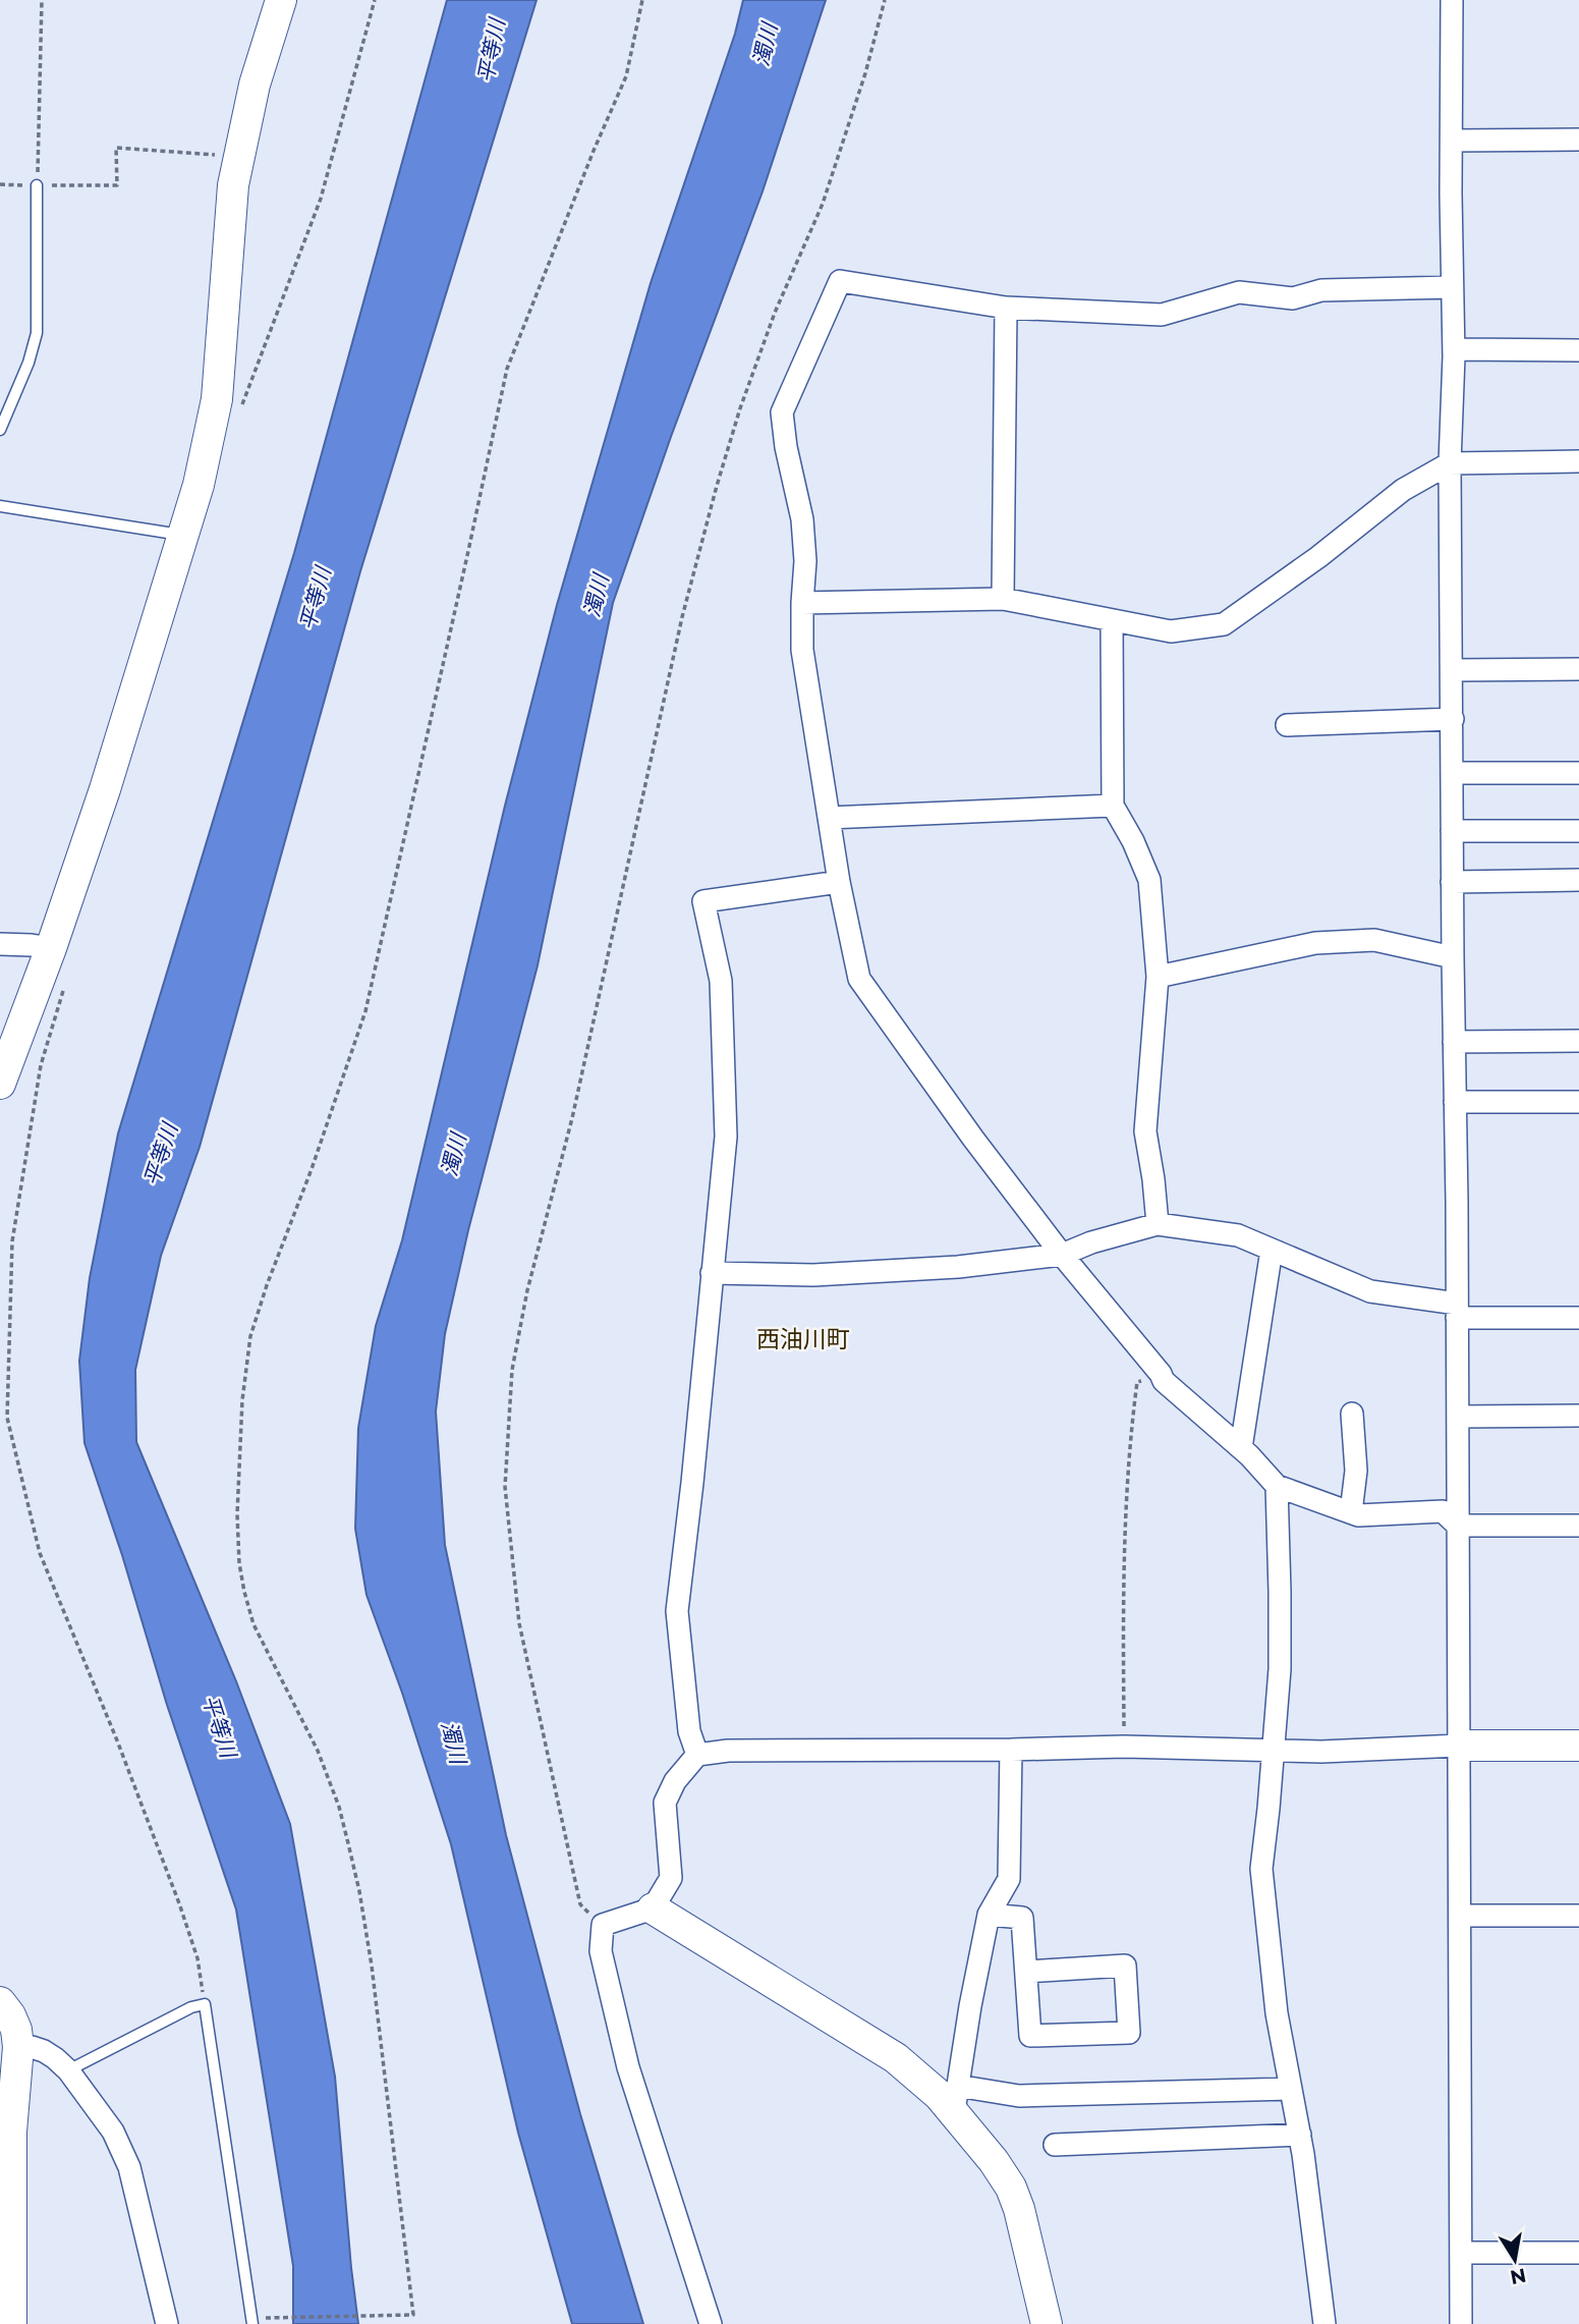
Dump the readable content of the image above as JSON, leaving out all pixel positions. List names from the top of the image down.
{
  "districts": ["西油川町"],
  "water": ["濁川", "平等川"],
  "north": "bottom"
}
